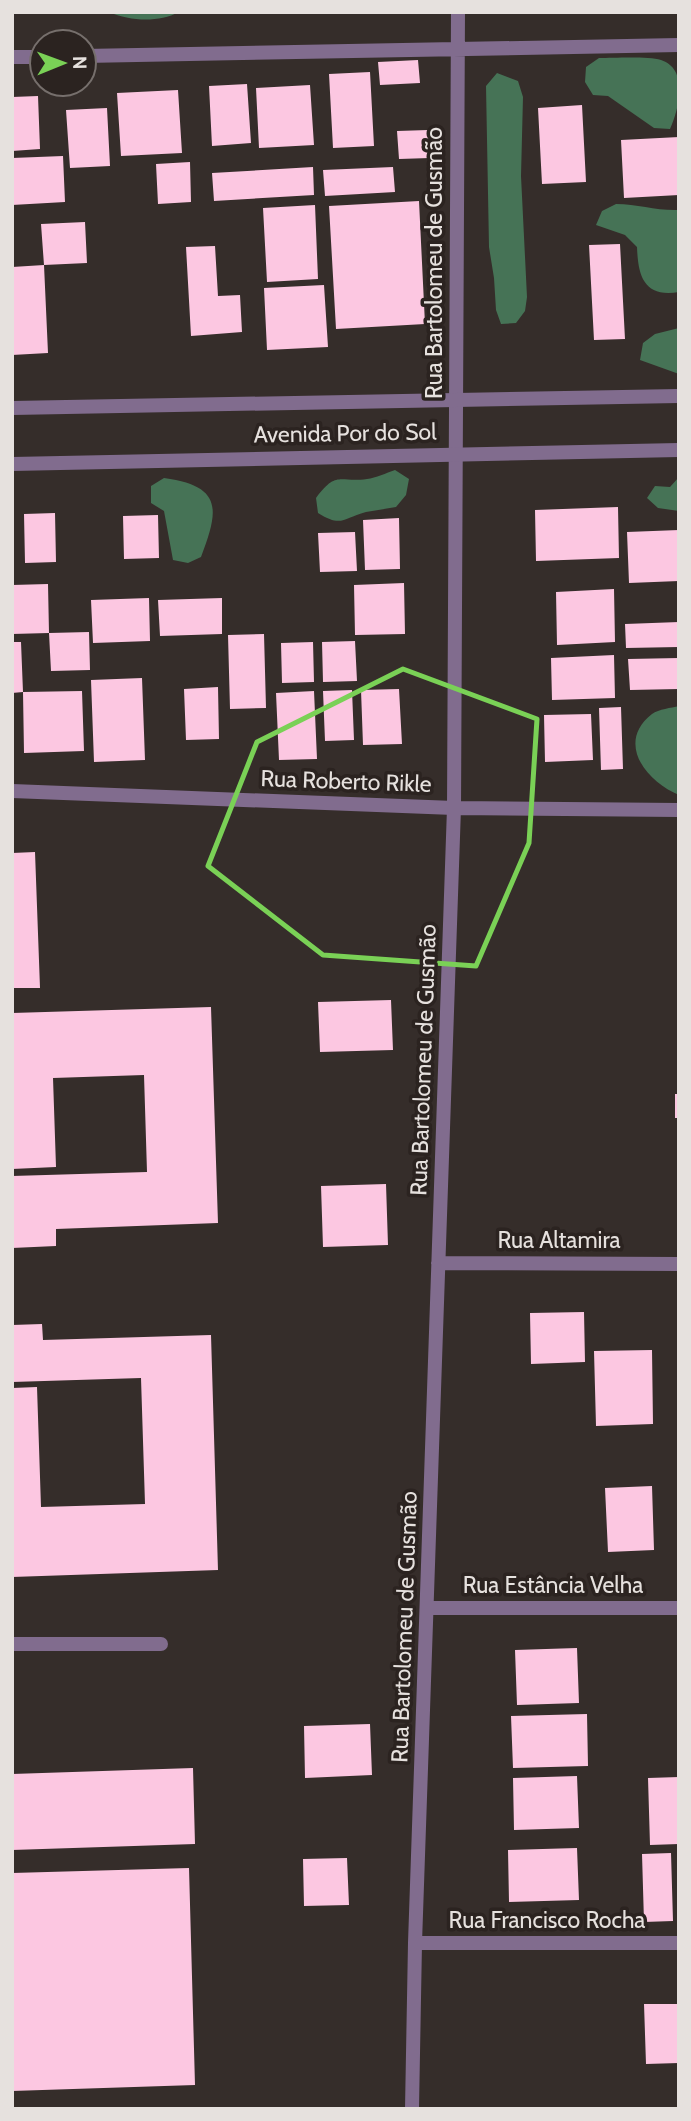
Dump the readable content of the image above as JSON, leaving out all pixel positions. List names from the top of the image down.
{
  "streets": {
    "street": [
      "Rua Bartolomeu de Gusmão",
      "Avenida Por do Sol",
      "Rua Roberto Rikle",
      "Rua Altamira",
      "Rua Estância Velha",
      "Rua Francisco Rocha"
    ]
  },
  "crossings": [
    ["Rua Bartolomeu de Gusmão", "Avenida Por do Sol"],
    ["Rua Bartolomeu de Gusmão", "Rua Roberto Rikle"],
    ["Rua Bartolomeu de Gusmão", "Rua Altamira"],
    ["Rua Bartolomeu de Gusmão", "Rua Estância Velha"],
    ["Rua Bartolomeu de Gusmão", "Rua Francisco Rocha"]
  ],
  "north": "right"
}
